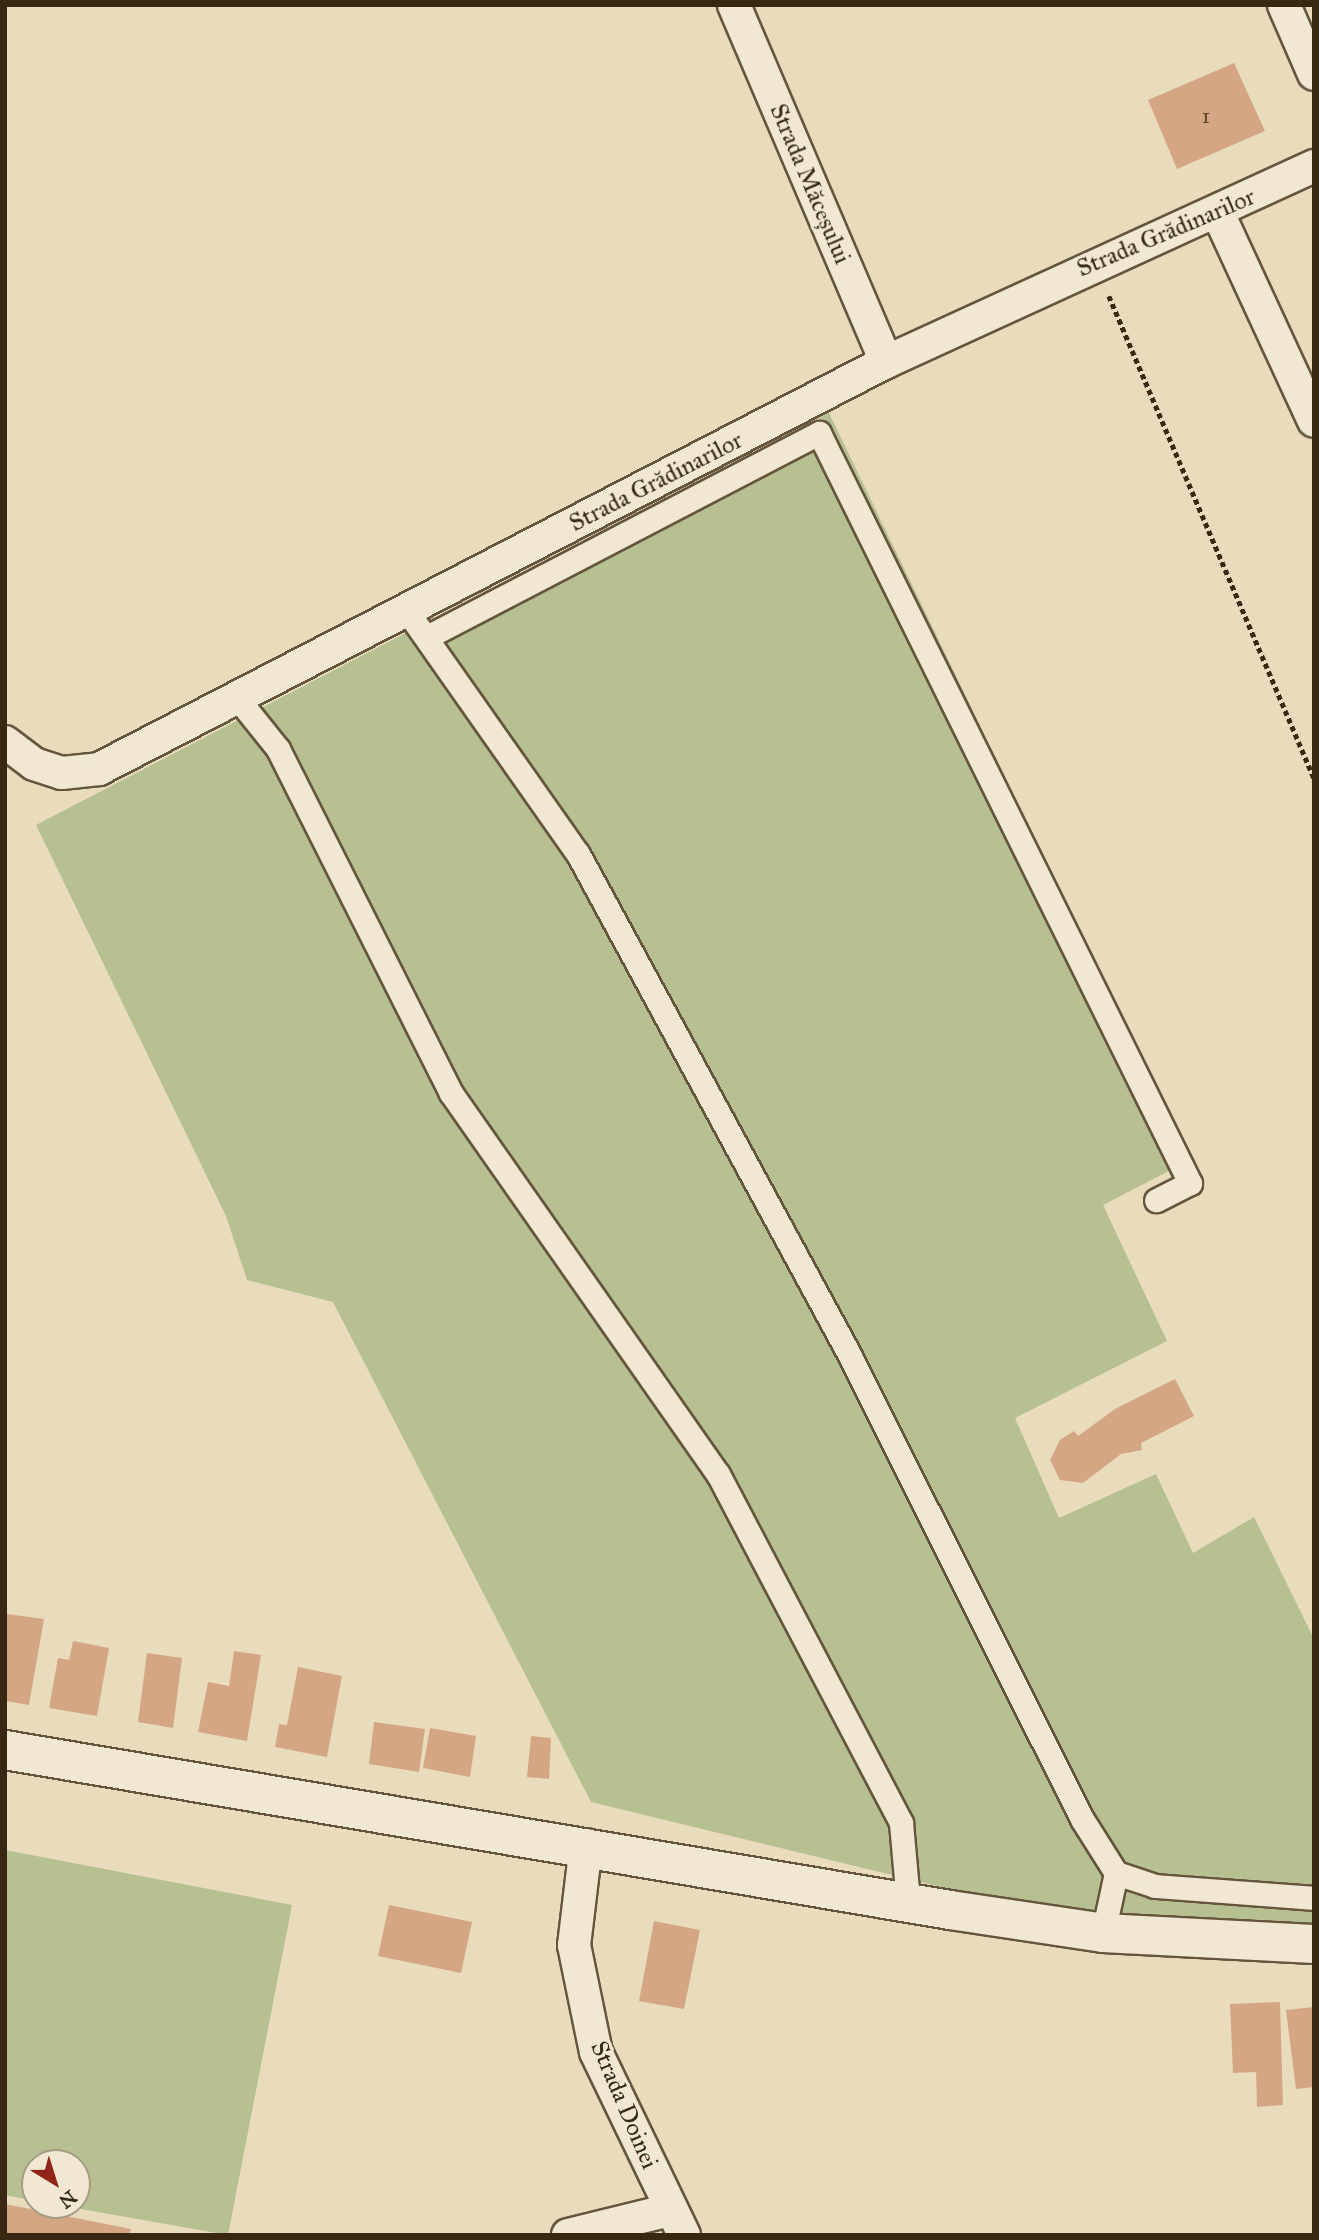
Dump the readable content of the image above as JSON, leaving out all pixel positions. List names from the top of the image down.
{
  "streets": {
    "street": ["Strada Măceșului", "Strada Grădinarilor", "Strada Doinei"]
  },
  "crossings": [
    ["Strada Măceșului", "Strada Grădinarilor"]
  ],
  "house_numbers": ["1"],
  "north": "bottom right"
}
